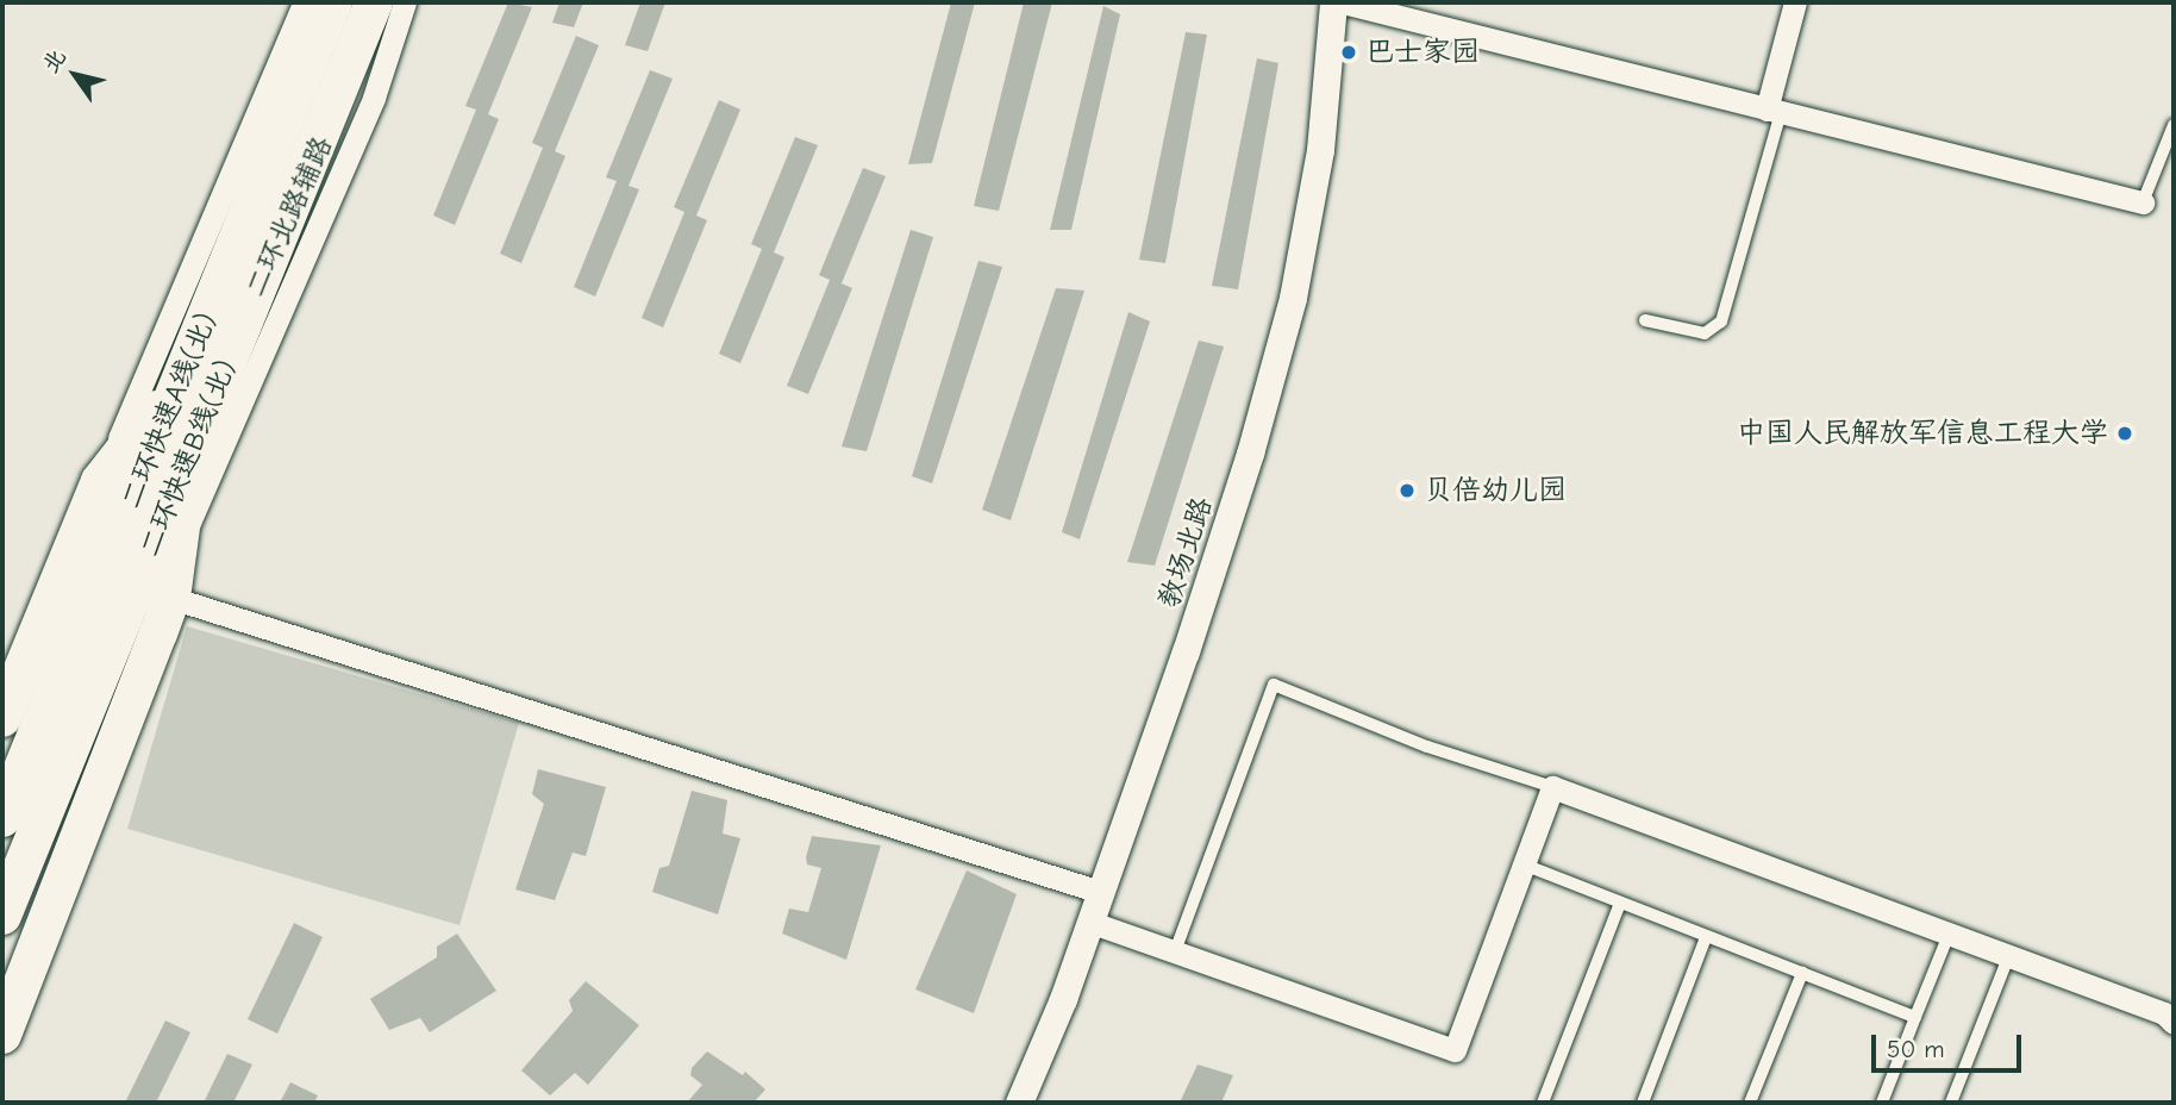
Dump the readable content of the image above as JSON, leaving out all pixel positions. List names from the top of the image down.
{
  "streets": {
    "highway": ["二环快速A线(北)", "二环快速B线(北)"],
    "street": ["二环北路辅路", "教场北路"]
  },
  "places": ["巴士家园", "中国人民解放军信息工程大学", "贝倍幼儿园"],
  "scale_bar": "50 m",
  "north": "top left"
}
